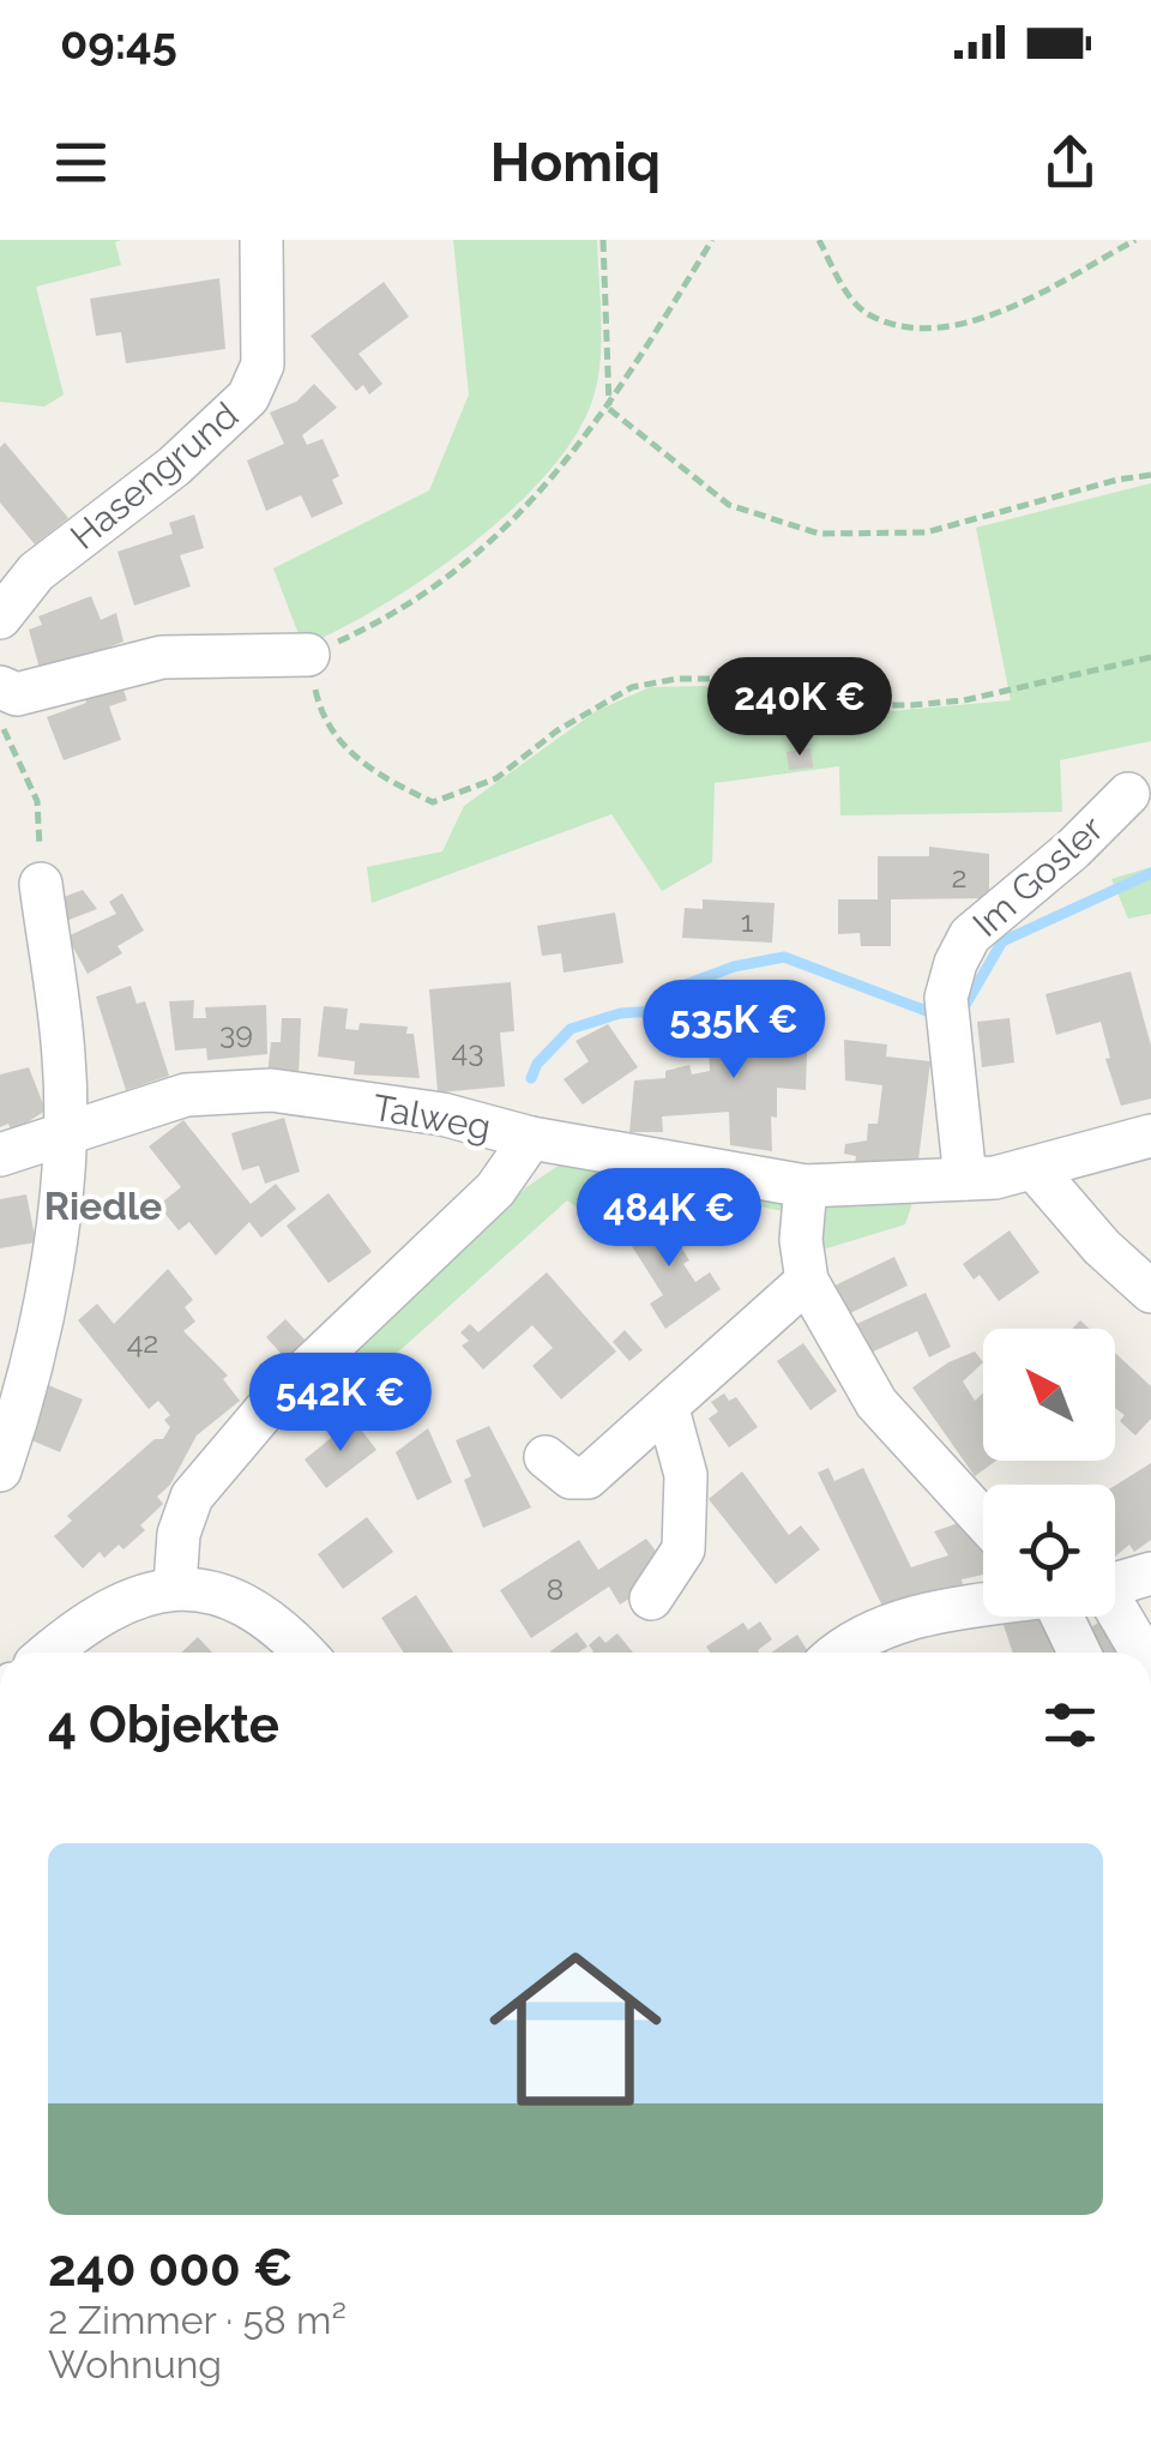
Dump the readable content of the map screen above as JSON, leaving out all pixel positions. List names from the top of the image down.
{
  "streets": {
    "street": ["Hasengrund", "Im Gosler", "Talweg"]
  },
  "crossings": [
    ["Im Gosler", "Talweg"]
  ],
  "districts": ["Riedle"],
  "house_numbers": [
    "2",
    "1",
    "39",
    "43",
    "42",
    "8"
  ],
  "north": "top left",
  "page": {
    "status": "09:45",
    "header": "Homiq",
    "price": [
      "240K €",
      "535K €",
      "484K €",
      "542K €"
    ],
    "heading": "4 Objekte",
    "list": [
      {
        "name": "240 000 €",
        "note": "2 Zimmer · 58 m² · Wohnung"
      }
    ]
  }
}
